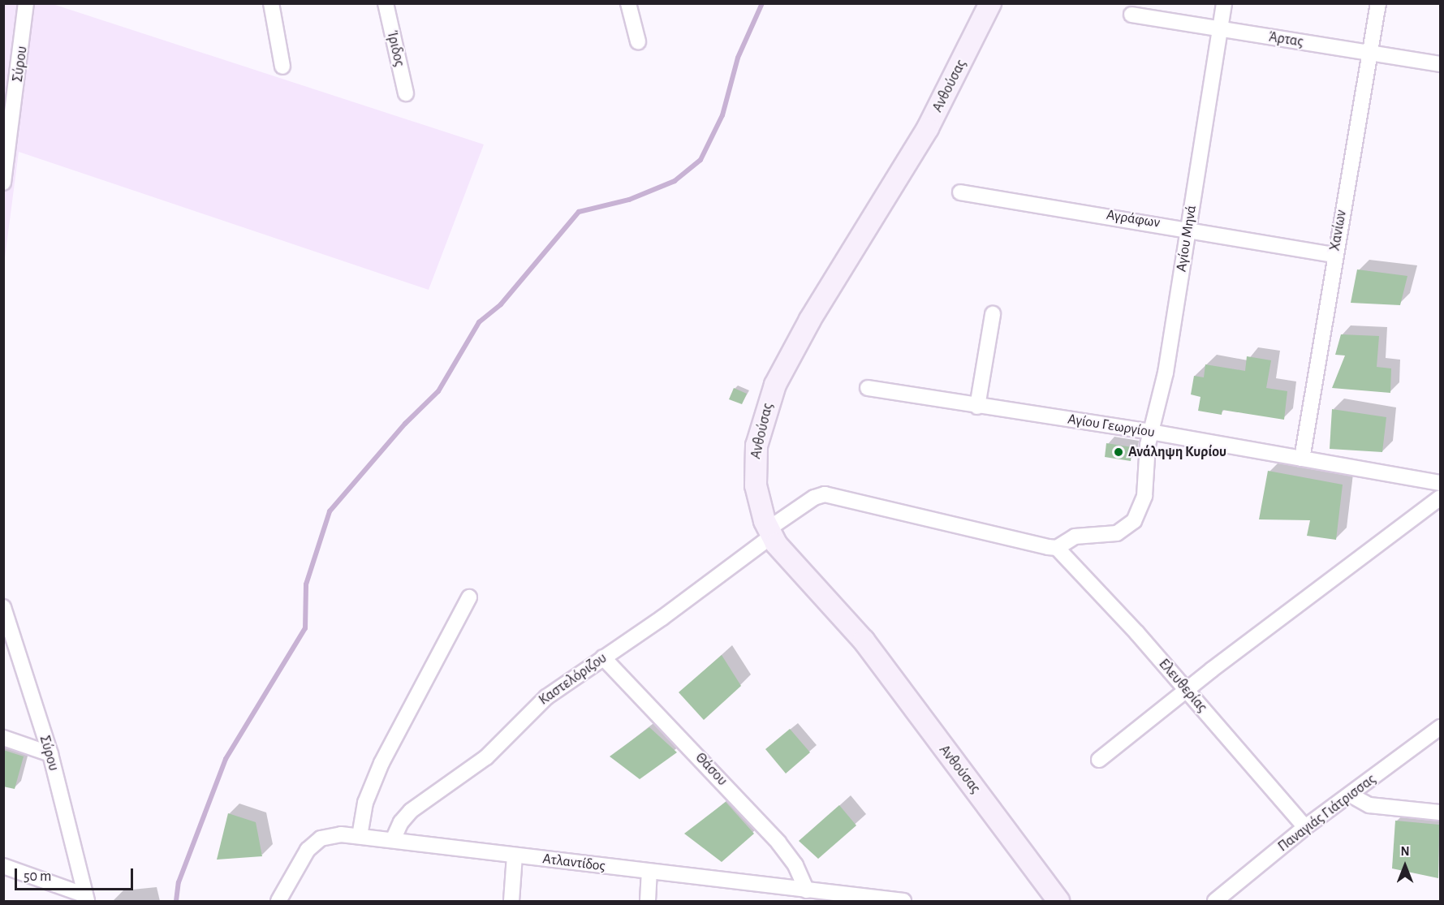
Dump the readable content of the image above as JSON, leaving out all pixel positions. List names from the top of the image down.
{
  "streets": {
    "street": [
      "Άρτας",
      "Ίριδος",
      "Σύρου",
      "Ανθούσας",
      "Αγράφων",
      "Χανίων",
      "Αγίου Μηνά",
      "Αγίου Γεωργίου",
      "Καστελόριζου",
      "Ελευθερίας",
      "Θάσου",
      "Παναγιάς Γιάτρισσας",
      "Ατλαντίδος"
    ]
  },
  "crossings": [
    ["Άρτας", "Χανίων"],
    ["Άρτας", "Αγίου Μηνά"],
    ["Ανθούσας", "Καστελόριζου"],
    ["Αγράφων", "Χανίων"],
    ["Αγράφων", "Αγίου Μηνά"],
    ["Χανίων", "Αγίου Γεωργίου"],
    ["Αγίου Μηνά", "Αγίου Γεωργίου"],
    ["Αγίου Μηνά", "Καστελόριζου"],
    ["Αγίου Μηνά", "Ελευθερίας"],
    ["Καστελόριζου", "Ελευθερίας"],
    ["Καστελόριζου", "Θάσου"],
    ["Καστελόριζου", "Ατλαντίδος"],
    ["Ελευθερίας", "Παναγιάς Γιάτρισσας"],
    ["Θάσου", "Ατλαντίδος"]
  ],
  "places": ["Ανάληψη Κυρίου"],
  "scale_bar": "50 m",
  "north": "top"
}
